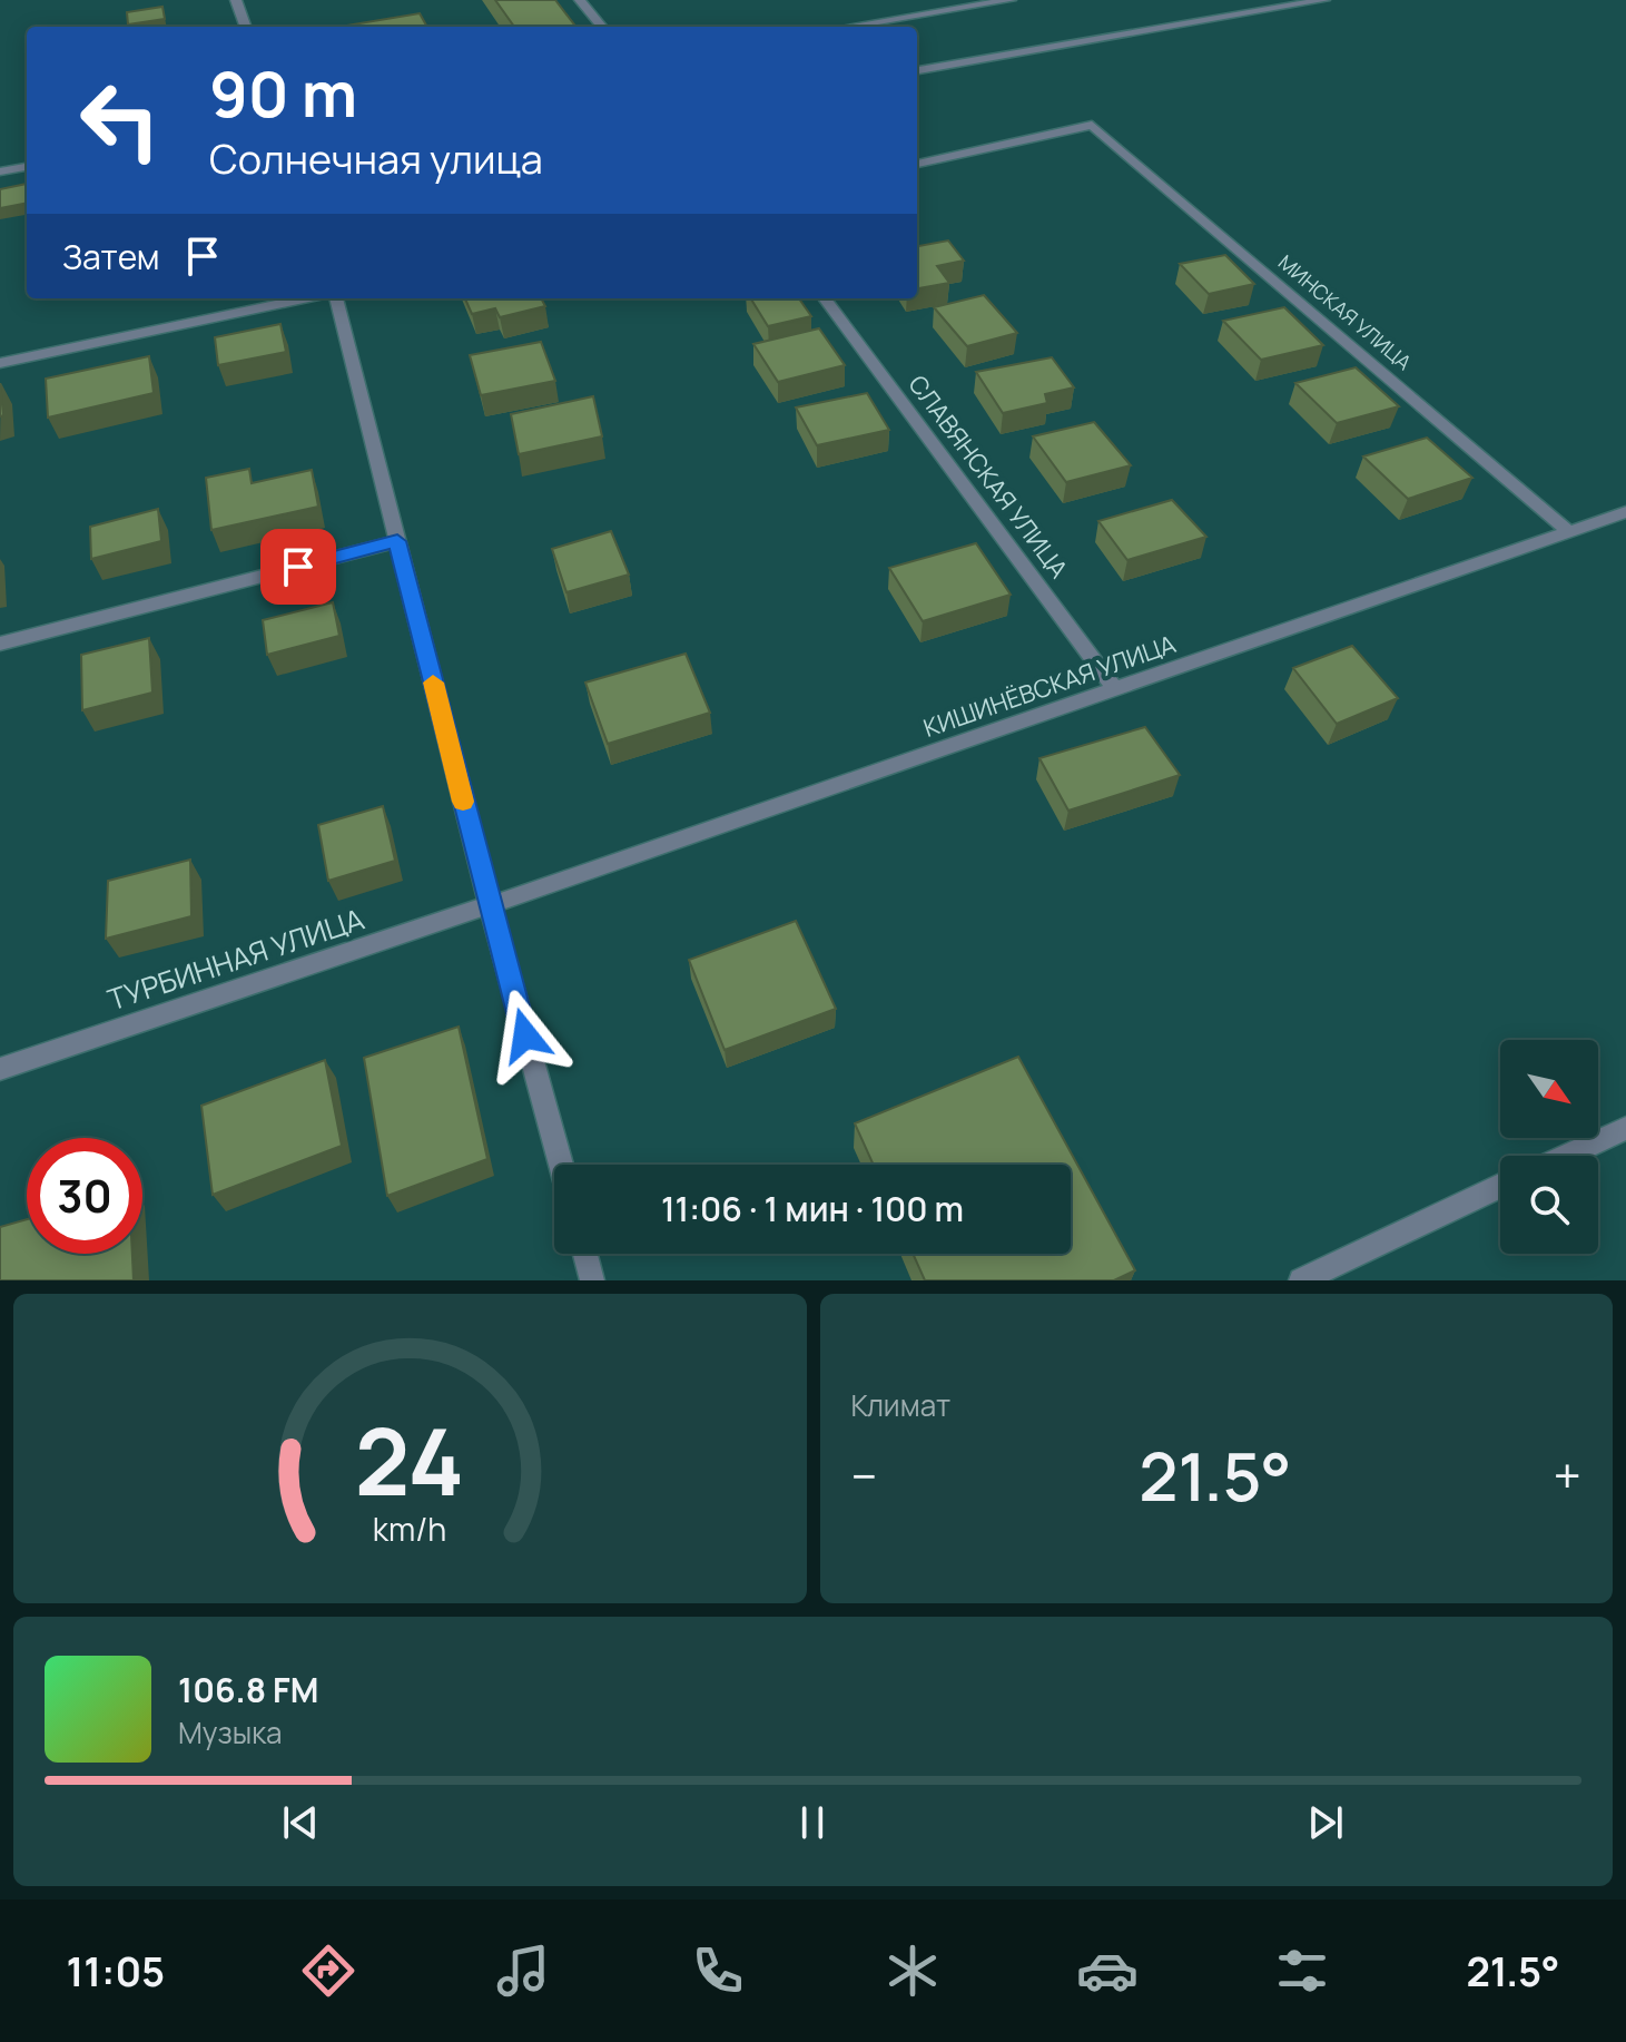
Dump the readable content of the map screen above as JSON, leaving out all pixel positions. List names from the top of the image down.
{
  "streets": {
    "street": [
      "МИНСКАЯ УЛИЦА",
      "СЛАВЯНСКАЯ УЛИЦА",
      "КИШИНЁВСКАЯ УЛИЦА",
      "ТУРБИННАЯ УЛИЦА"
    ]
  },
  "crossings": [
    ["МИНСКАЯ УЛИЦА", "КИШИНЁВСКАЯ УЛИЦА"],
    ["СЛАВЯНСКАЯ УЛИЦА", "КИШИНЁВСКАЯ УЛИЦА"],
    ["КИШИНЁВСКАЯ УЛИЦА", "ТУРБИННАЯ УЛИЦА"]
  ],
  "north": "bottom right",
  "page": {
    "turn": ["90 m", "Солнечная улица"],
    "then": "Затем",
    "limit": "30",
    "trip": "11:06 · 1 мин · 100 m",
    "tile": "Климат",
    "heat": ["−", "21.5°", "+"],
    "song": ["106.8 FM", "Музыка"],
    "tabs": ["11:05", "21.5°"],
    "gauge": ["24", "km/h"]
  }
}
